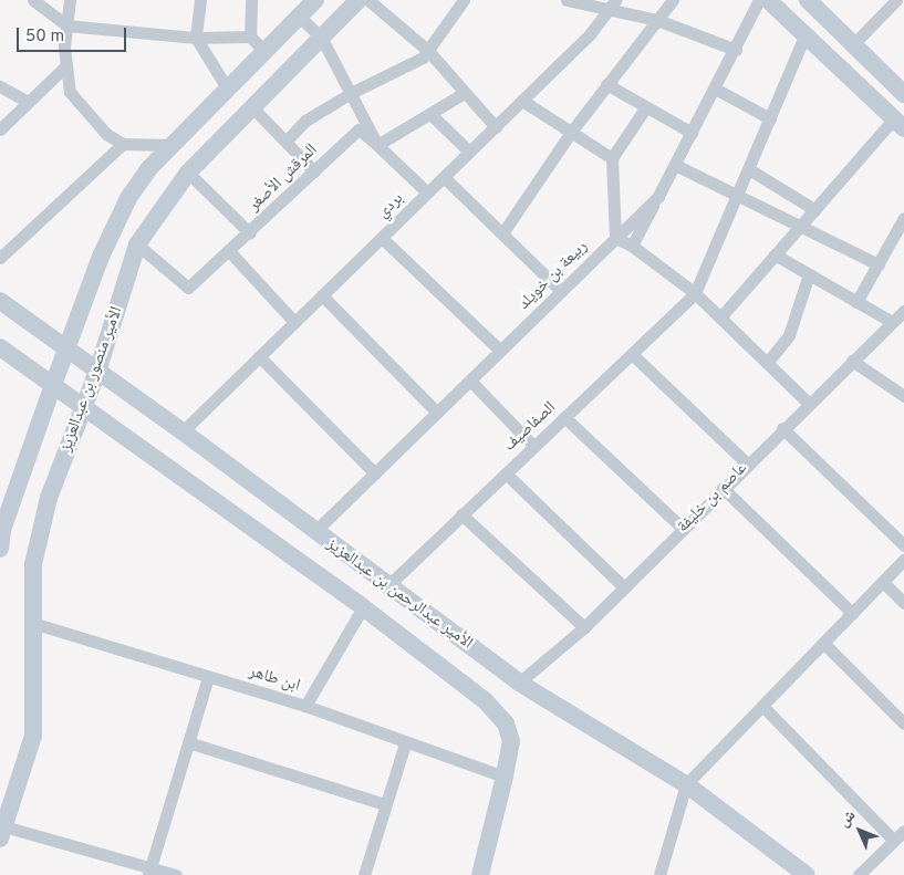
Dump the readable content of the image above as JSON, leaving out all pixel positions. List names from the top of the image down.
{
  "streets": {
    "street": [
      "المرقش الأصغر",
      "بردي",
      "ربيعة بن خويلد",
      "الأمير منصور بن عبدالعزيز",
      "الصفاصيف",
      "عاصم بن خليفة",
      "الأمير عبدالرحمن بن عبدالعزيز",
      "ابن طاهر"
    ]
  },
  "crossings": [
    ["المرقش الأصغر", "الأمير منصور بن عبدالعزيز"],
    ["بردي", "الأمير عبدالرحمن بن عبدالعزيز"],
    ["ربيعة بن خويلد", "الأمير عبدالرحمن بن عبدالعزيز"],
    ["الأمير منصور بن عبدالعزيز", "الأمير عبدالرحمن بن عبدالعزيز"],
    ["الأمير منصور بن عبدالعزيز", "ابن طاهر"],
    ["الصفاصيف", "الأمير عبدالرحمن بن عبدالعزيز"],
    ["عاصم بن خليفة", "الأمير عبدالرحمن بن عبدالعزيز"],
    ["الأمير عبدالرحمن بن عبدالعزيز", "ابن طاهر"]
  ],
  "scale_bar": "50 m",
  "north": "top left"
}
